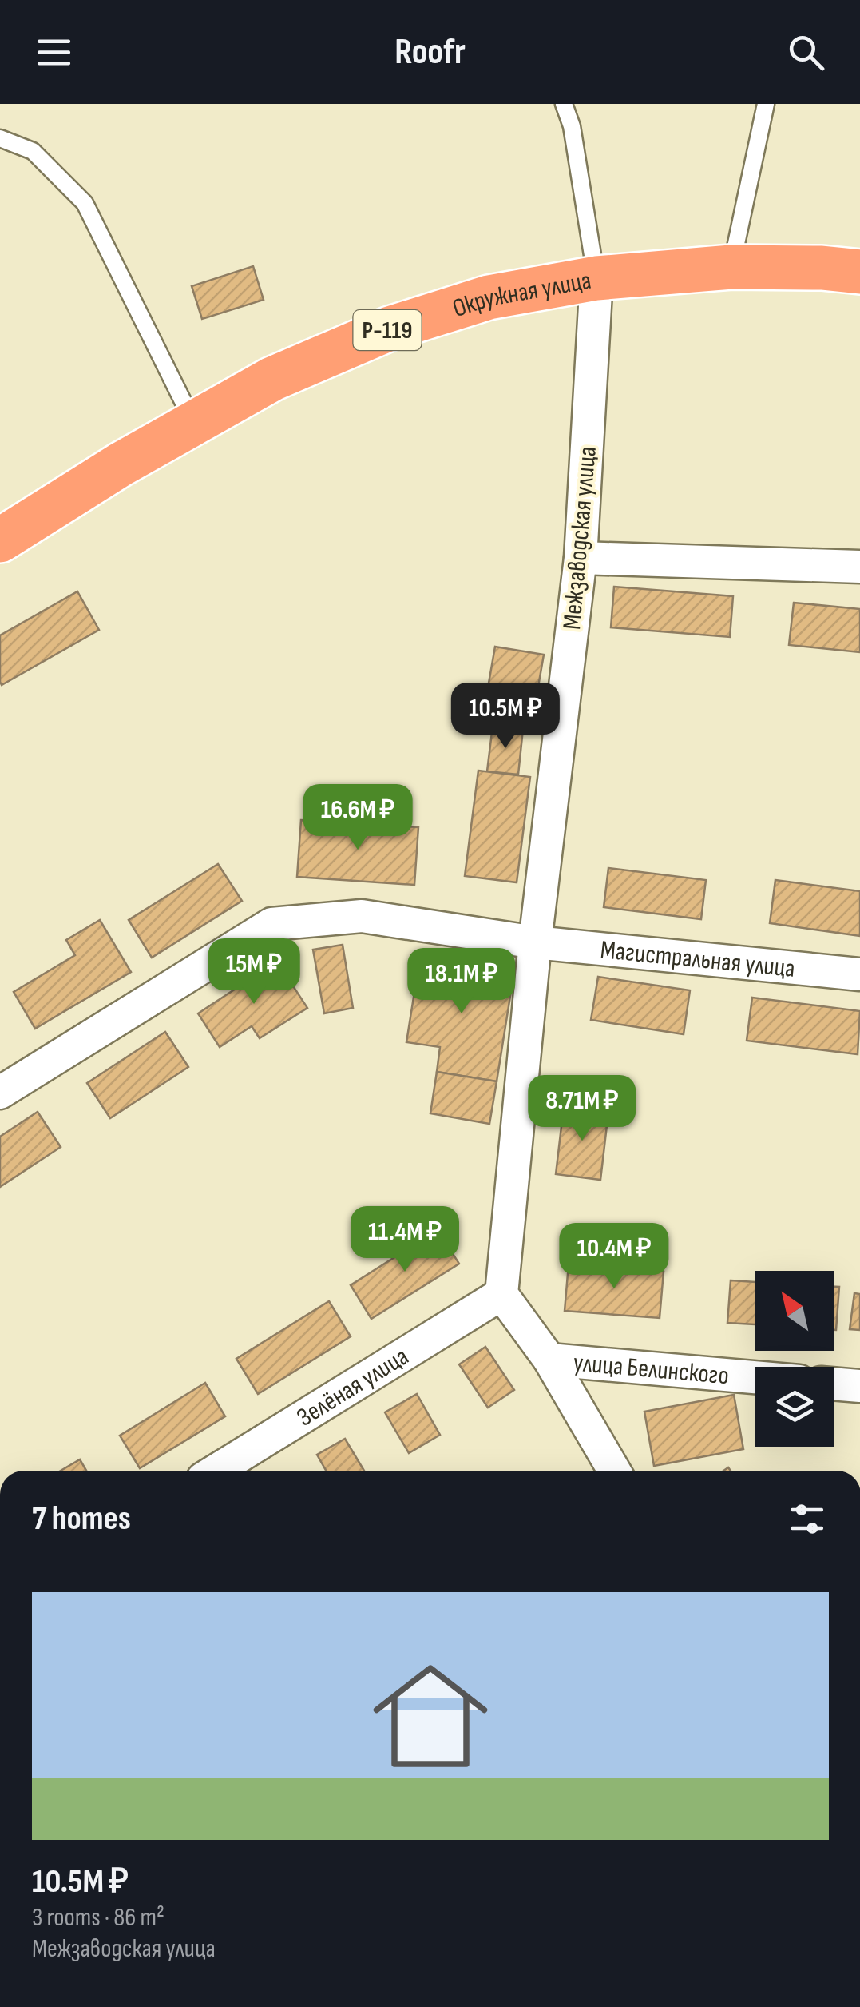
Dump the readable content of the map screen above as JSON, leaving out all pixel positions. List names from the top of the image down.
{
  "streets": {
    "highway": ["Окружная улица", "Р-119"],
    "street": [
      "Межзаводская улица",
      "Магистральная улица",
      "улица Белинского",
      "Зелёная улица"
    ]
  },
  "crossings": [
    ["Окружная улица", "Межзаводская улица"],
    ["Межзаводская улица", "Магистральная улица"],
    ["Межзаводская улица", "Зелёная улица"]
  ],
  "north": "top left",
  "page": {
    "header": "Roofr",
    "price": [
      "10.5M ₽",
      "16.6M ₽",
      "15M ₽",
      "18.1M ₽",
      "8.71M ₽",
      "11.4M ₽",
      "10.4M ₽"
    ],
    "heading": "7 homes",
    "list": [
      {
        "name": "10.5M ₽",
        "note": "3 rooms · 86 m² · Межзаводская улица"
      }
    ]
  }
}
